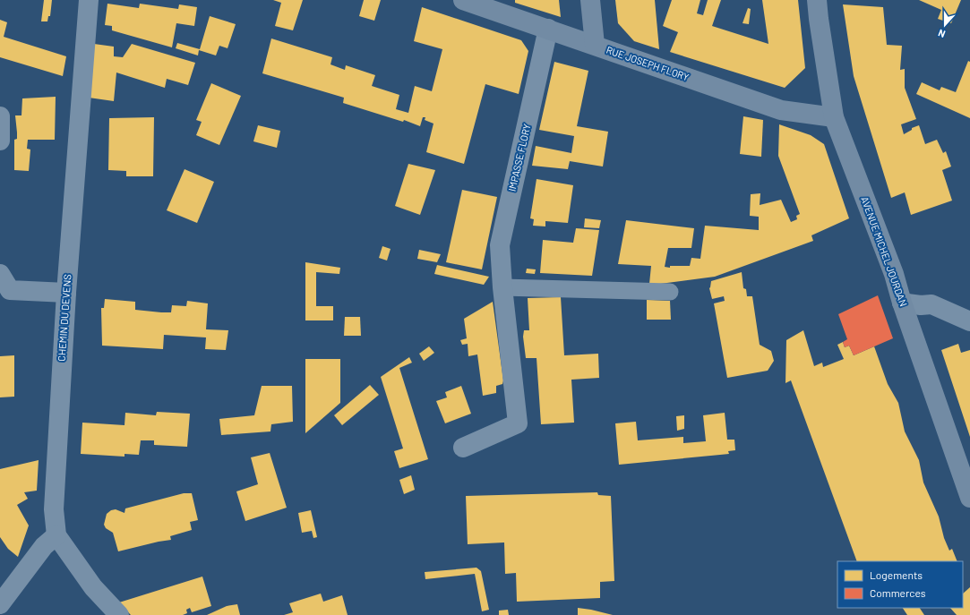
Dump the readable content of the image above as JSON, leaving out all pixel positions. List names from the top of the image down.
{
  "streets": {
    "street": [
      "RUE JOSEPH FLORY",
      "IMPASSE FLORY",
      "AVENUE MICHEL JOURDAN",
      "CHEMIN DU DEVENS"
    ]
  },
  "crossings": [
    ["RUE JOSEPH FLORY", "IMPASSE FLORY"],
    ["RUE JOSEPH FLORY", "AVENUE MICHEL JOURDAN"]
  ],
  "legend": ["Logements", "Commerces"],
  "north": "bottom"
}
